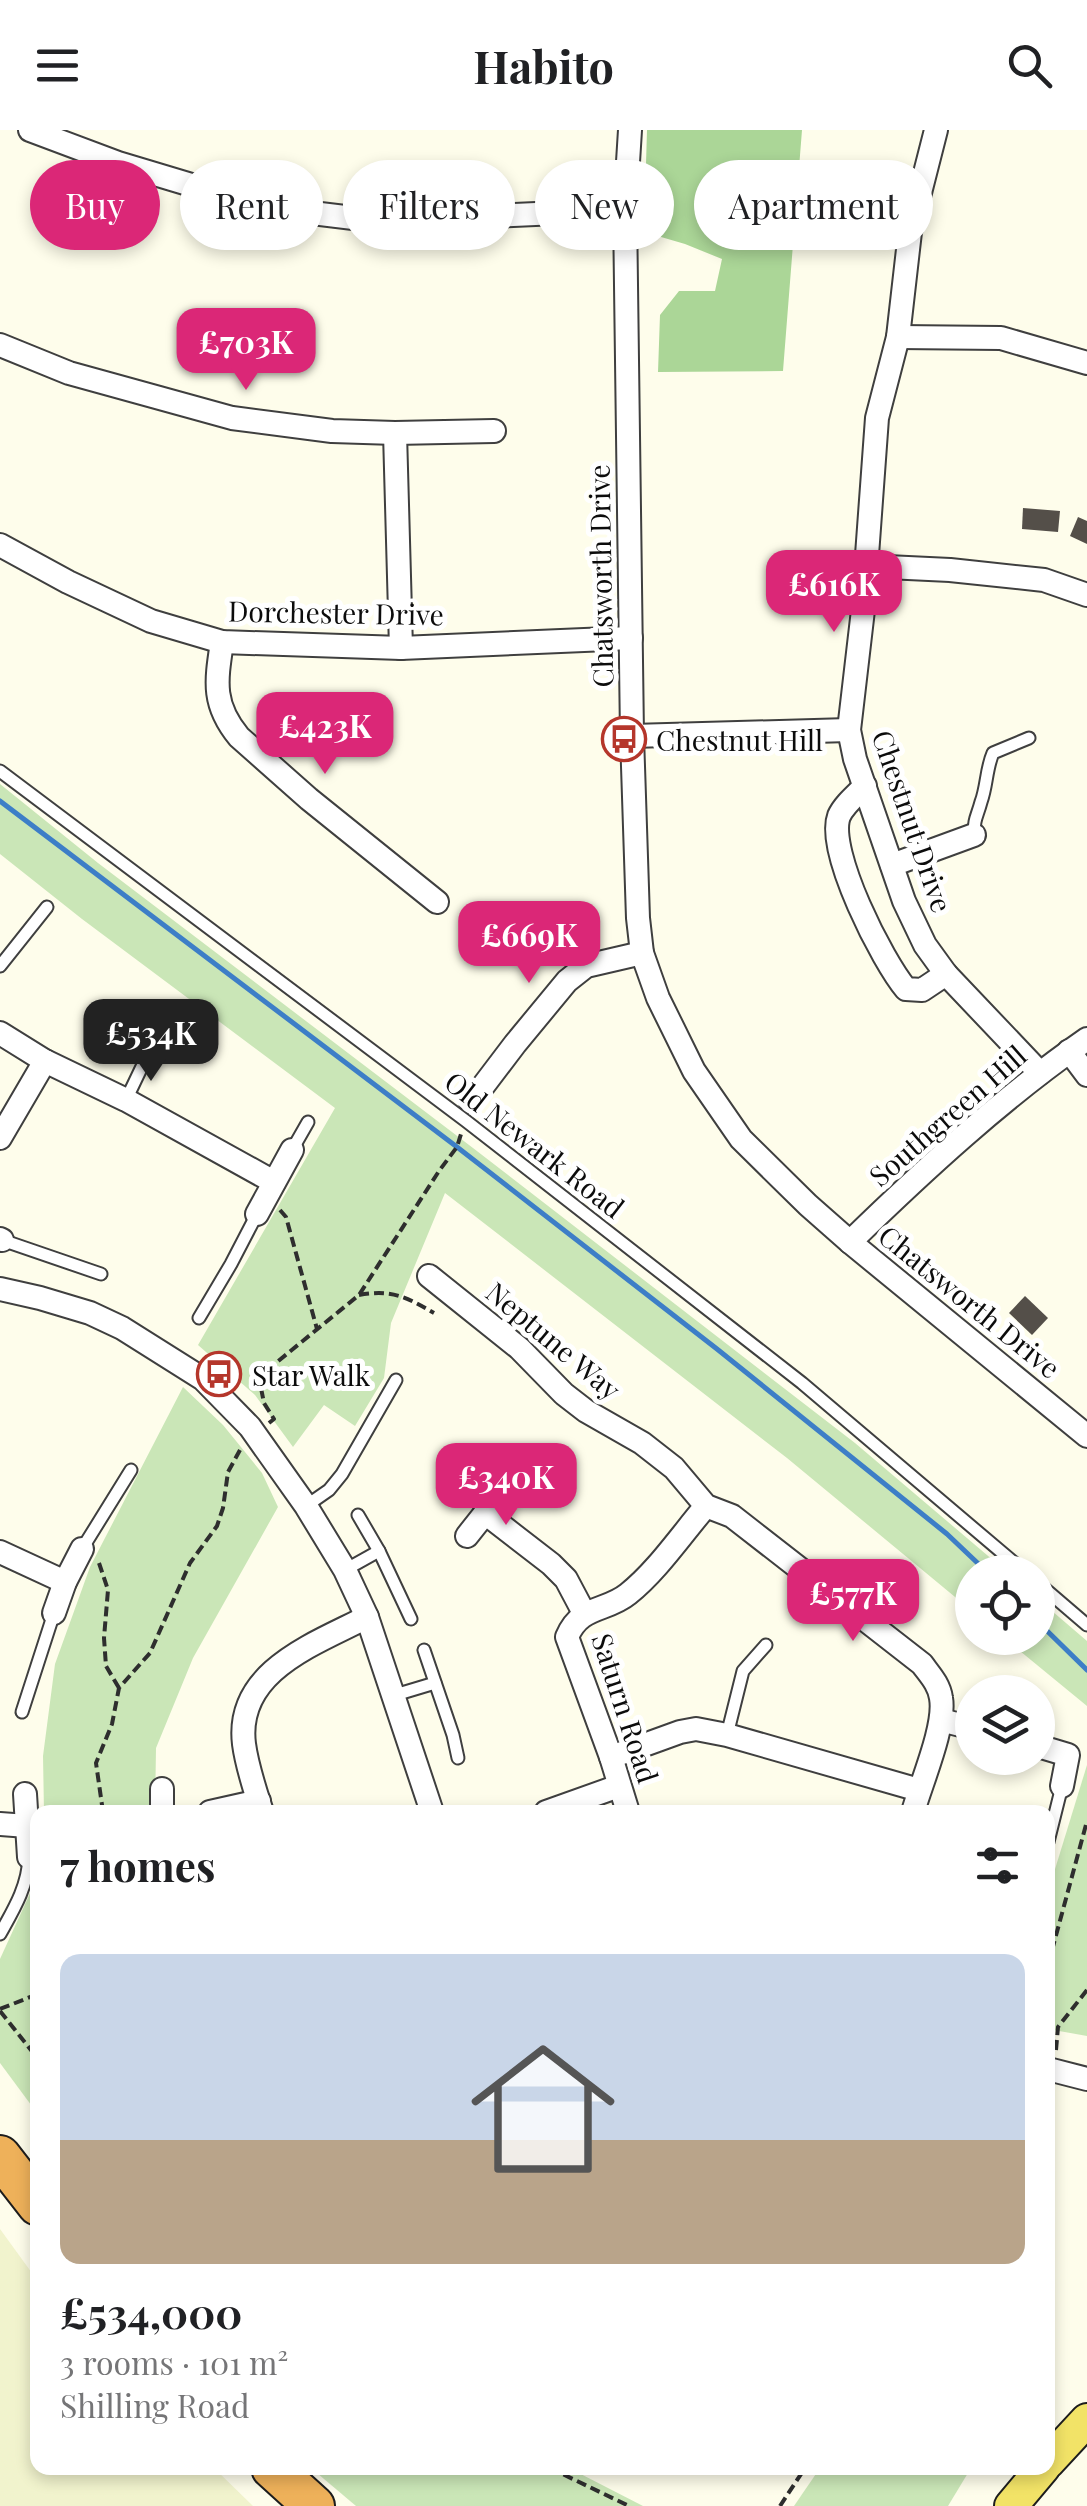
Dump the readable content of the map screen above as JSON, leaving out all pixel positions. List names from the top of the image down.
{
  "streets": {
    "street": [
      "Chatsworth Drive",
      "Dorchester Drive",
      "Chestnut Drive",
      "Southgreen Hill",
      "Neptune Way",
      "Saturn Road"
    ],
    "lane": ["Old Newark Road"]
  },
  "crossings": [
    ["Chatsworth Drive", "Dorchester Drive"],
    ["Chatsworth Drive", "Southgreen Hill"],
    ["Chestnut Drive", "Southgreen Hill"],
    ["Neptune Way", "Saturn Road"]
  ],
  "places": {
    "bus stop": ["Chestnut Hill", "Star Walk"]
  },
  "page": {
    "header": "Habito",
    "chip": [
      "Buy",
      "Rent",
      "Filters",
      "New",
      "Apartment"
    ],
    "price": [
      "£703K",
      "£616K",
      "£423K",
      "£669K",
      "£534K",
      "£340K",
      "£577K"
    ],
    "heading": "7 homes",
    "list": [
      {
        "name": "£534,000",
        "note": "3 rooms · 101 m² · Shilling Road"
      }
    ]
  }
}
